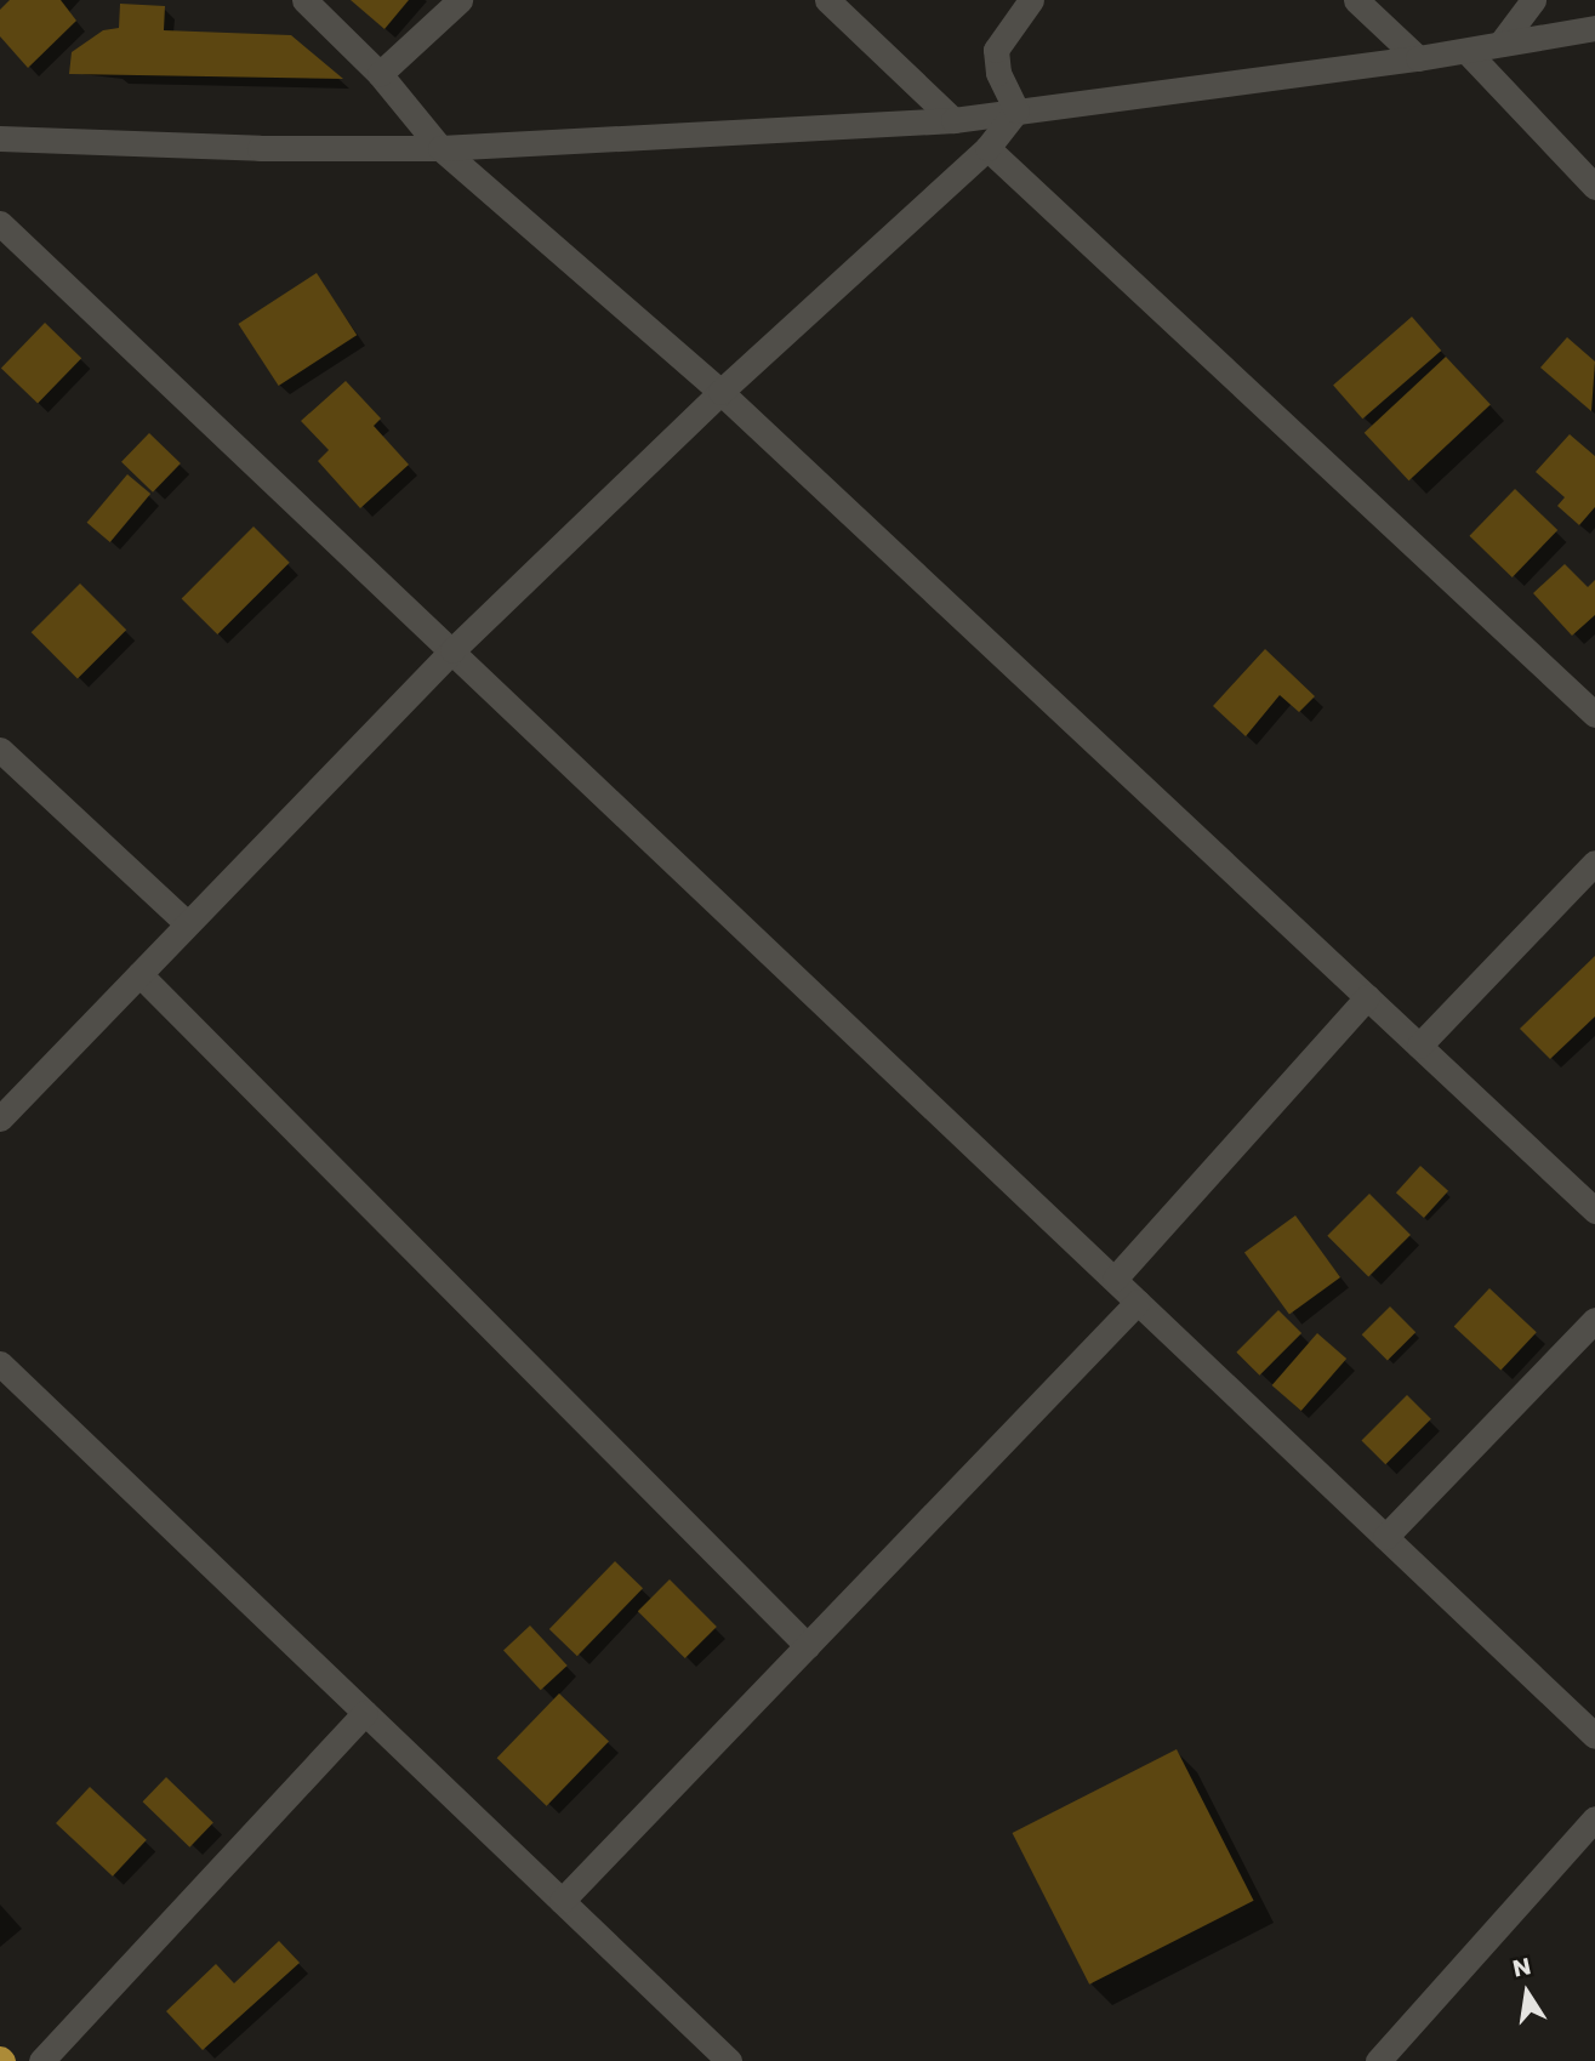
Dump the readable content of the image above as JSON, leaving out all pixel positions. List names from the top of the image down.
{
  "north": "top"
}
